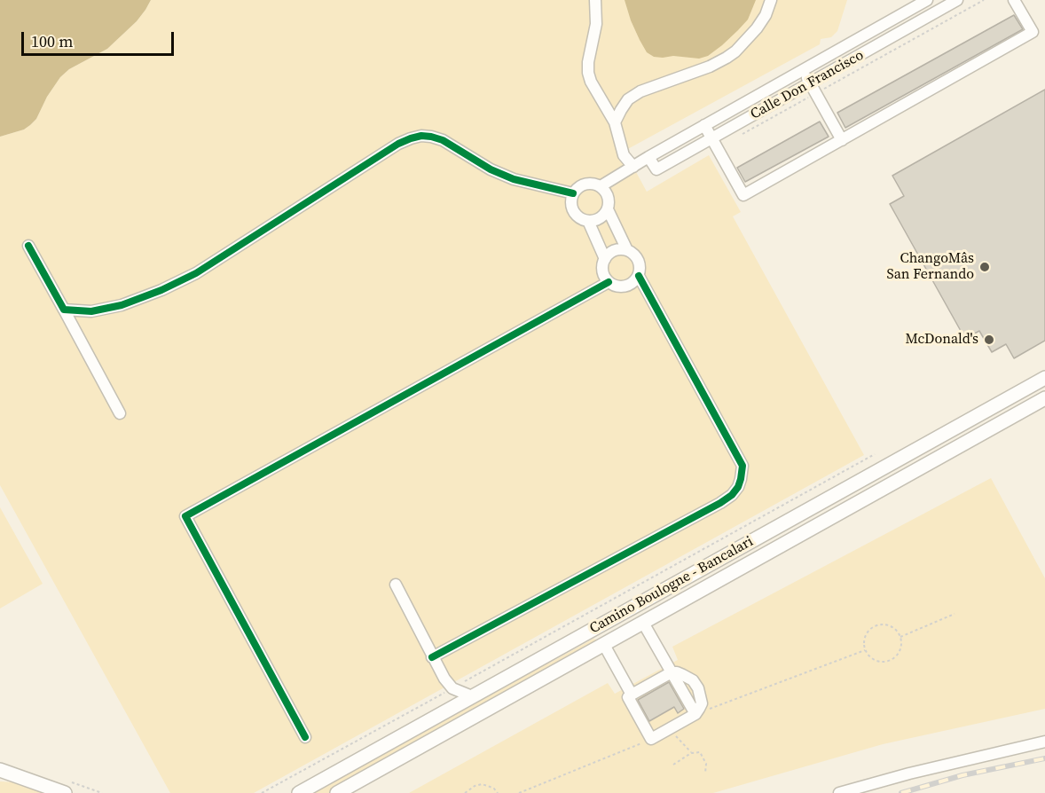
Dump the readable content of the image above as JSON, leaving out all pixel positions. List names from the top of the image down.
{
  "streets": {
    "main road": ["Camino Boulogne - Bancalari"],
    "street": ["Calle Don Francisco"]
  },
  "places": ["ChangoMâs San Fernando", "McDonald's"],
  "scale_bar": "100 m"
}
